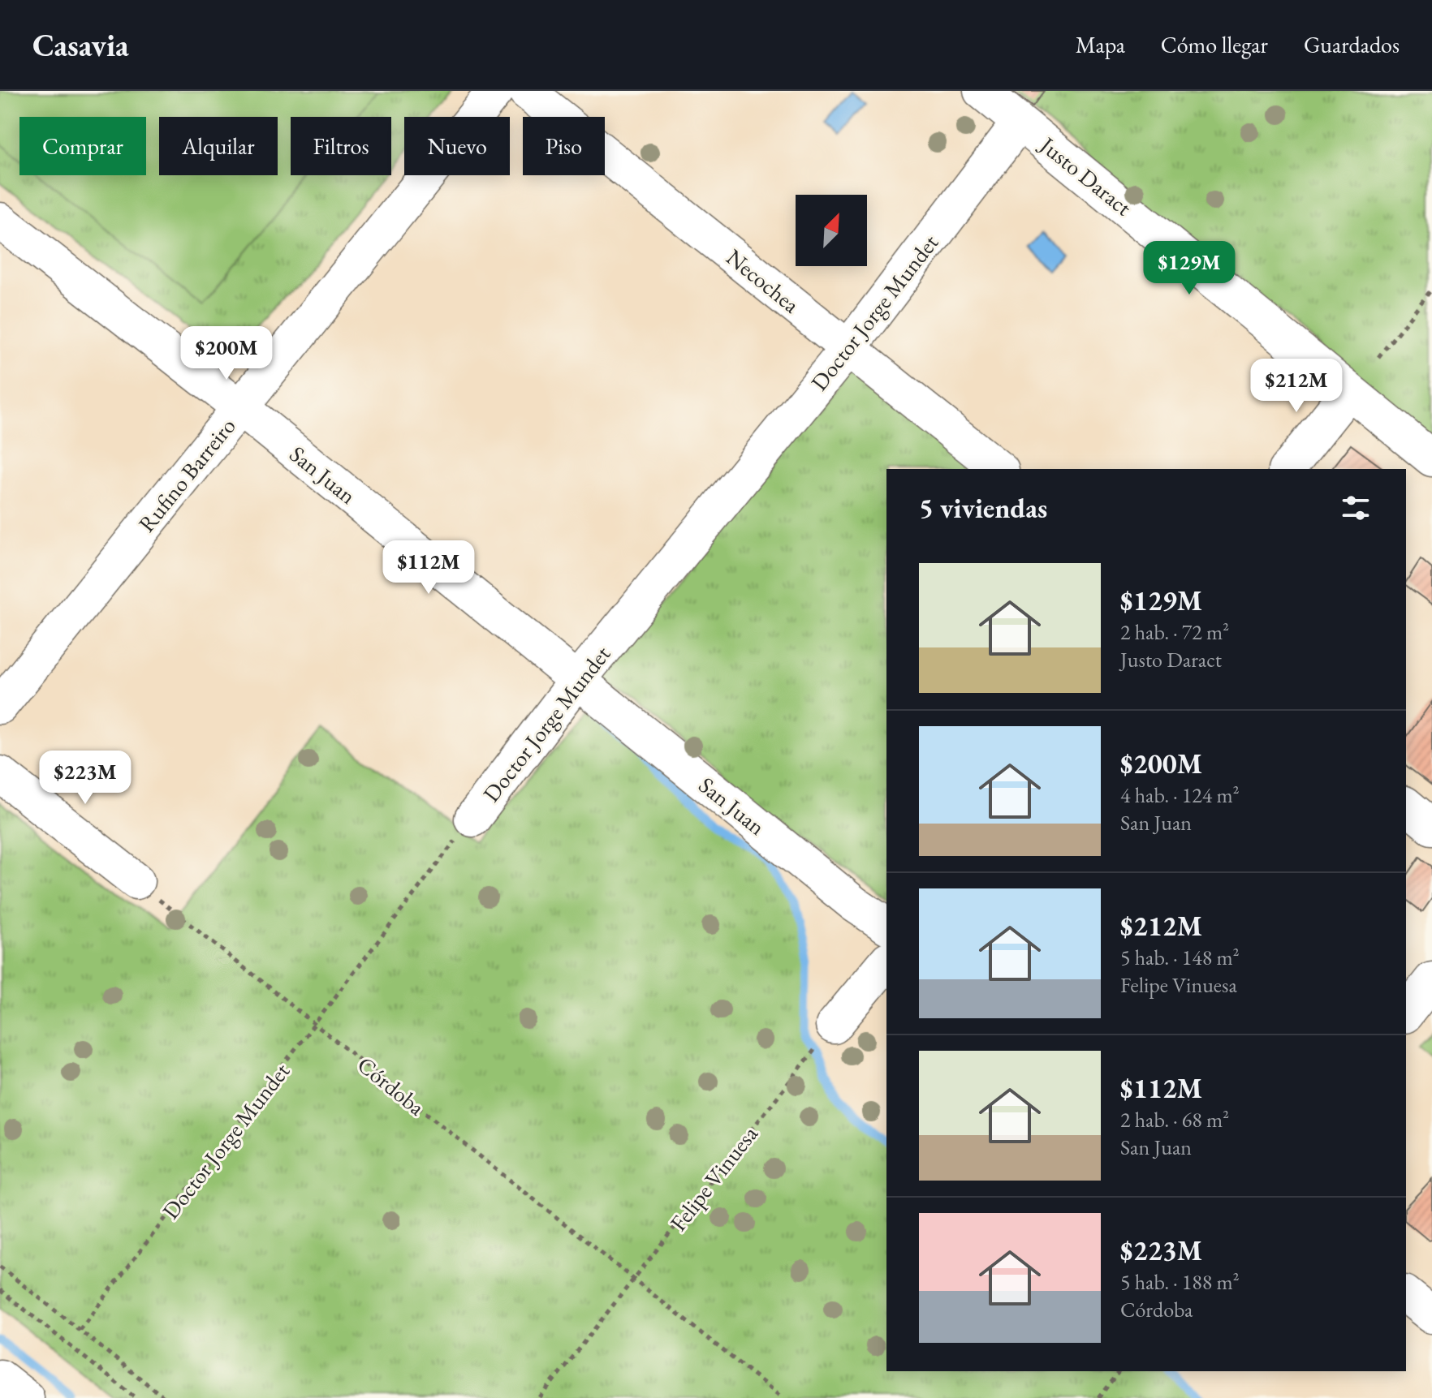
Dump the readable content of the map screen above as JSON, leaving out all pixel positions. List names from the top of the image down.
{
  "streets": {
    "street": [
      "Justo Daract",
      "Necochea",
      "Doctor Jorge Mundet",
      "Rufino Barreiro",
      "San Juan"
    ],
    "path": ["Córdoba", "Felipe Vinuesa"]
  },
  "crossings": [
    ["Justo Daract", "Doctor Jorge Mundet"],
    ["Necochea", "Doctor Jorge Mundet"],
    ["Doctor Jorge Mundet", "San Juan"],
    ["Doctor Jorge Mundet", "Córdoba"],
    ["Rufino Barreiro", "San Juan"],
    ["Córdoba", "Felipe Vinuesa"]
  ],
  "north": "top right",
  "page": {
    "header": "Casavia",
    "nav": ["Mapa", "Cómo llegar", "Guardados"],
    "chip": [
      "Comprar",
      "Alquilar",
      "Filtros",
      "Nuevo",
      "Piso"
    ],
    "price": [
      "$129M",
      "$200M",
      "$212M",
      "$112M",
      "$223M"
    ],
    "heading": "5 viviendas",
    "list": [
      {
        "name": "$129M",
        "note": "2 hab. · 72 m² · Justo Daract"
      },
      {
        "name": "$200M",
        "note": "4 hab. · 124 m² · San Juan"
      },
      {
        "name": "$212M",
        "note": "5 hab. · 148 m² · Felipe Vinuesa"
      },
      {
        "name": "$112M",
        "note": "2 hab. · 68 m² · San Juan"
      },
      {
        "name": "$223M",
        "note": "5 hab. · 188 m² · Córdoba"
      }
    ]
  }
}
